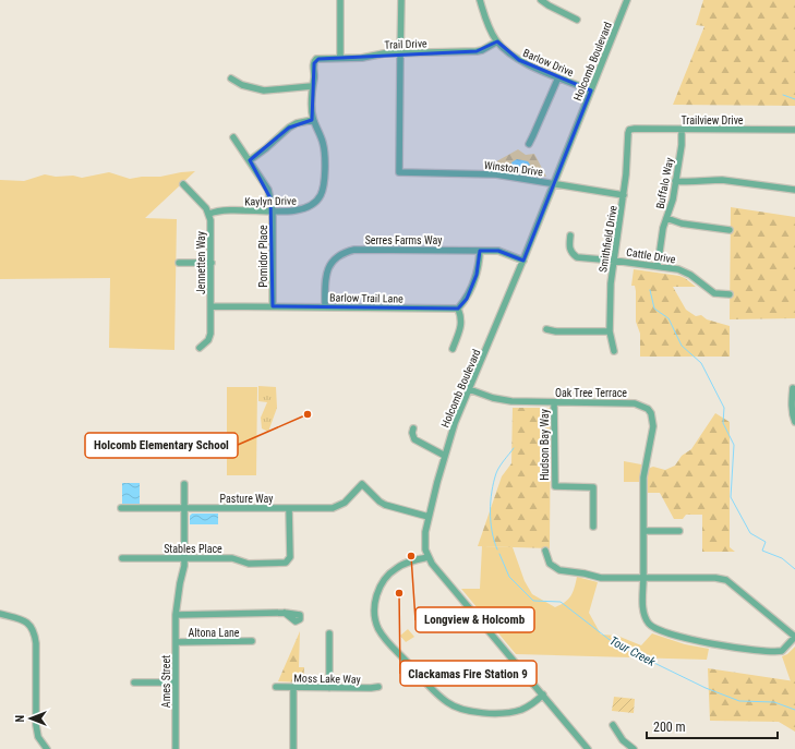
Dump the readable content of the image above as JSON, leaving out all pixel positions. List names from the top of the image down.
{
  "streets": {
    "street": [
      "Trail Drive",
      "Holcomb Boulevard",
      "Barlow Drive",
      "Trailview Drive",
      "Winston Drive",
      "Buffalo Way",
      "Kaylyn Drive",
      "Smithfield Drive",
      "Serres Farms Way",
      "Cattle Drive",
      "Pomidor Place",
      "Jennetten Way",
      "Barlow Trail Lane",
      "Oak Tree Terrace",
      "Hudson Bay Way",
      "Pasture Way",
      "Stables Place",
      "Altona Lane",
      "Moss Lake Way",
      "Ames Street"
    ]
  },
  "crossings": [
    ["Trail Drive", "Barlow Drive"],
    ["Trail Drive", "Winston Drive"],
    ["Trail Drive", "Kaylyn Drive"],
    ["Holcomb Boulevard", "Barlow Drive"],
    ["Holcomb Boulevard", "Winston Drive"],
    ["Holcomb Boulevard", "Serres Farms Way"],
    ["Holcomb Boulevard", "Oak Tree Terrace"],
    ["Holcomb Boulevard", "Pasture Way"],
    ["Trailview Drive", "Buffalo Way"],
    ["Trailview Drive", "Smithfield Drive"],
    ["Winston Drive", "Smithfield Drive"],
    ["Buffalo Way", "Cattle Drive"],
    ["Kaylyn Drive", "Pomidor Place"],
    ["Kaylyn Drive", "Jennetten Way"],
    ["Smithfield Drive", "Cattle Drive"],
    ["Serres Farms Way", "Barlow Trail Lane"],
    ["Pomidor Place", "Barlow Trail Lane"],
    ["Jennetten Way", "Barlow Trail Lane"],
    ["Oak Tree Terrace", "Hudson Bay Way"],
    ["Pasture Way", "Stables Place"],
    ["Pasture Way", "Ames Street"],
    ["Stables Place", "Ames Street"],
    ["Altona Lane", "Ames Street"]
  ],
  "water": ["Tour Creek"],
  "places": ["Holcomb Elementary School", "Longview & Holcomb", "Clackamas Fire Station 9"],
  "scale_bar": "200 m",
  "north": "left"
}
